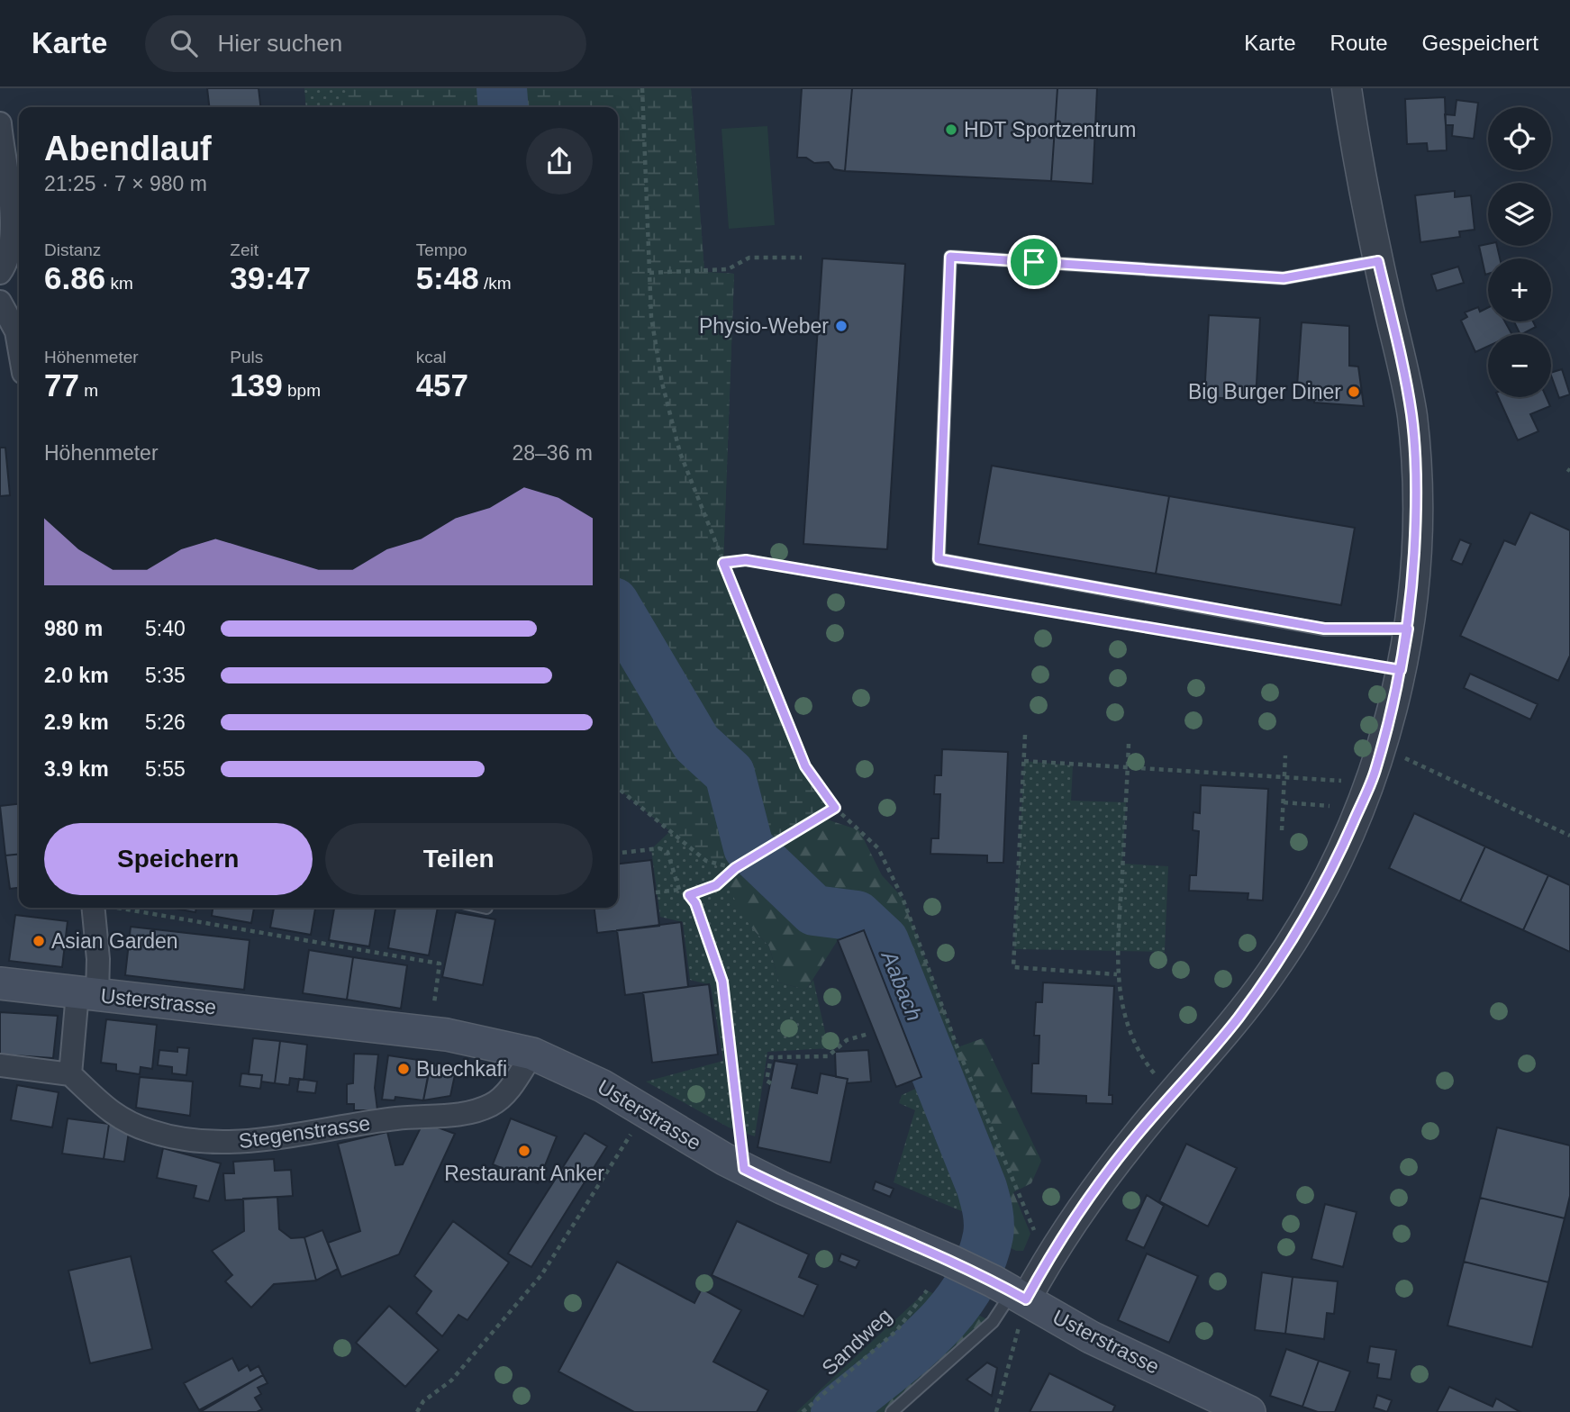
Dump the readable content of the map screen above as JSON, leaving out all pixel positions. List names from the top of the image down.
{
  "streets": {
    "main road": ["Usterstrasse"],
    "street": ["Stegenstrasse"],
    "path": ["Sandweg"]
  },
  "crossings": [
    ["Usterstrasse", "Stegenstrasse"]
  ],
  "water": ["Aabach"],
  "places": [
    "HDT Sportzentrum",
    "Physio-Weber",
    "Big Burger Diner",
    "Asian Garden",
    "Buechkafi",
    "Restaurant Anker"
  ],
  "page": {
    "header": "Karte",
    "search": "Hier suchen",
    "nav": ["Karte", "Route", "Gespeichert"],
    "map_buttons": ["+", "−"],
    "heading": ["Abendlauf", "21:25 · 7 × 980 m"],
    "stats": [
      ["Distanz", "6.86 km"],
      ["Zeit", "39:47"],
      ["Tempo", "5:48 /km"],
      ["Höhenmeter", "77 m"],
      ["Puls", "139 bpm"],
      ["kcal", "457"]
    ],
    "chart": ["Höhenmeter", "28–36 m"],
    "list": [
      {
        "name": "980 m",
        "note": "5:40"
      },
      {
        "name": "2.0 km",
        "note": "5:35"
      },
      {
        "name": "2.9 km",
        "note": "5:26"
      },
      {
        "name": "3.9 km",
        "note": "5:55"
      }
    ],
    "buttons": ["Speichern", "Teilen"]
  }
}
